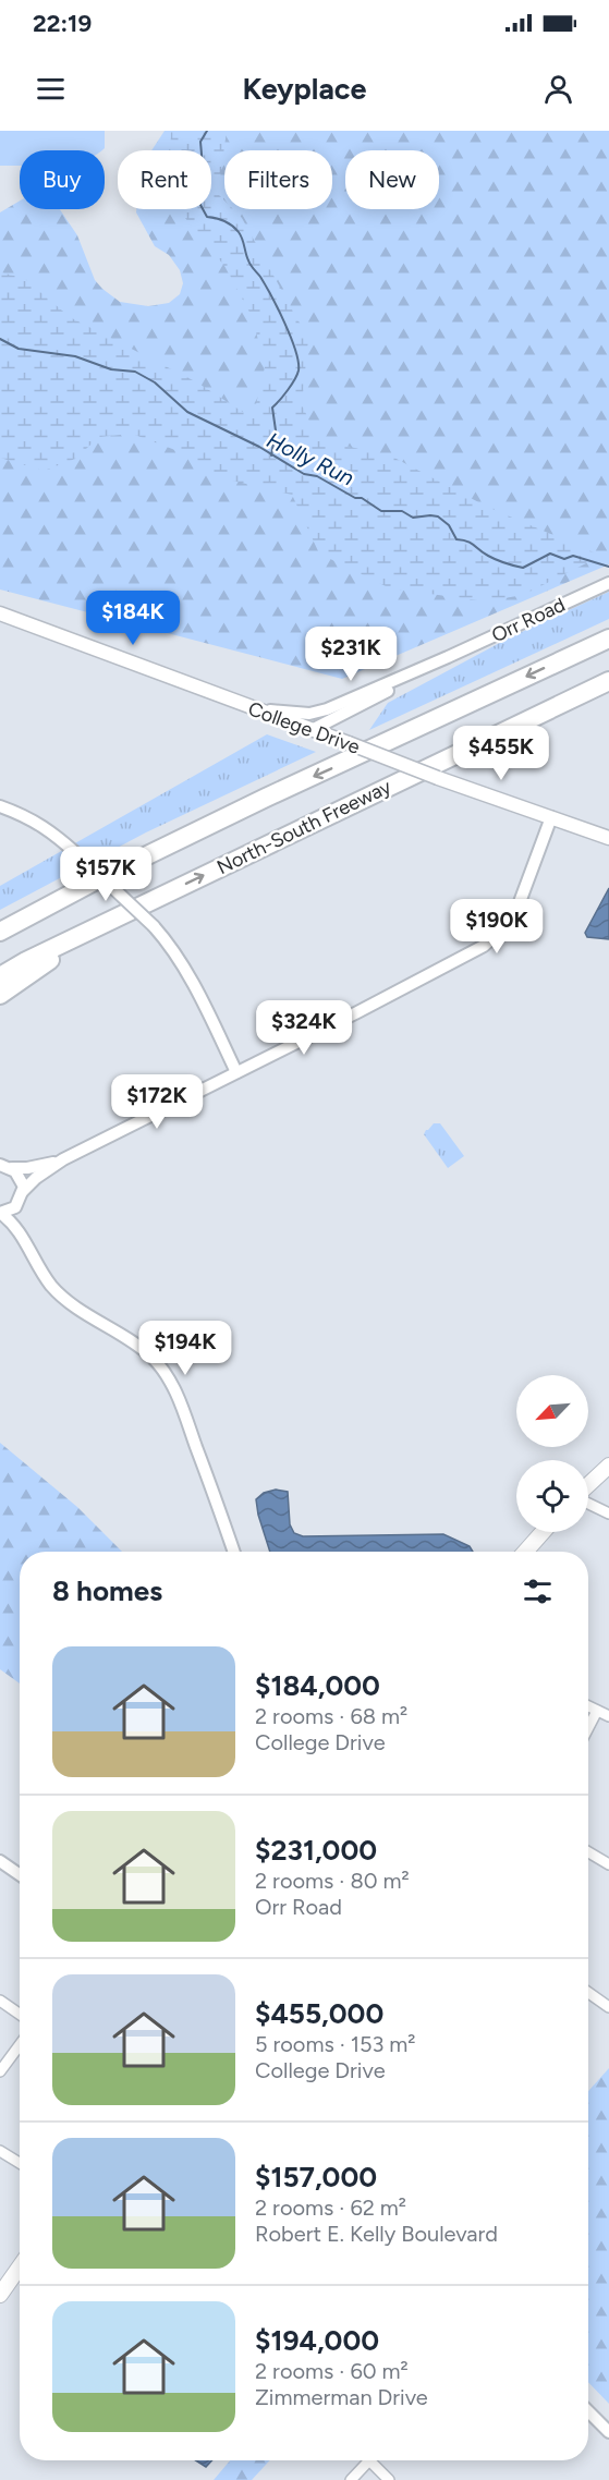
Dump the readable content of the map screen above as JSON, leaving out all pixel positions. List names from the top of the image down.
{
  "streets": {
    "highway": ["North-South Freeway"],
    "main road": ["College Drive"],
    "street": ["Orr Road"]
  },
  "crossings": [
    ["Orr Road", "College Drive"]
  ],
  "water": ["Holly Run"],
  "north": "bottom left",
  "page": {
    "status": "22:19",
    "header": "Keyplace",
    "chip": [
      "Buy",
      "Rent",
      "Filters",
      "New"
    ],
    "price": [
      "$184K",
      "$231K",
      "$455K",
      "$157K",
      "$190K",
      "$324K",
      "$172K",
      "$194K"
    ],
    "heading": "8 homes",
    "list": [
      {
        "name": "$184,000",
        "note": "2 rooms · 68 m² · College Drive"
      },
      {
        "name": "$231,000",
        "note": "2 rooms · 80 m² · Orr Road"
      },
      {
        "name": "$455,000",
        "note": "5 rooms · 153 m² · College Drive"
      },
      {
        "name": "$157,000",
        "note": "2 rooms · 62 m² · Robert E. Kelly Boulevard"
      },
      {
        "name": "$194,000",
        "note": "2 rooms · 60 m² · Zimmerman Drive"
      }
    ]
  }
}
